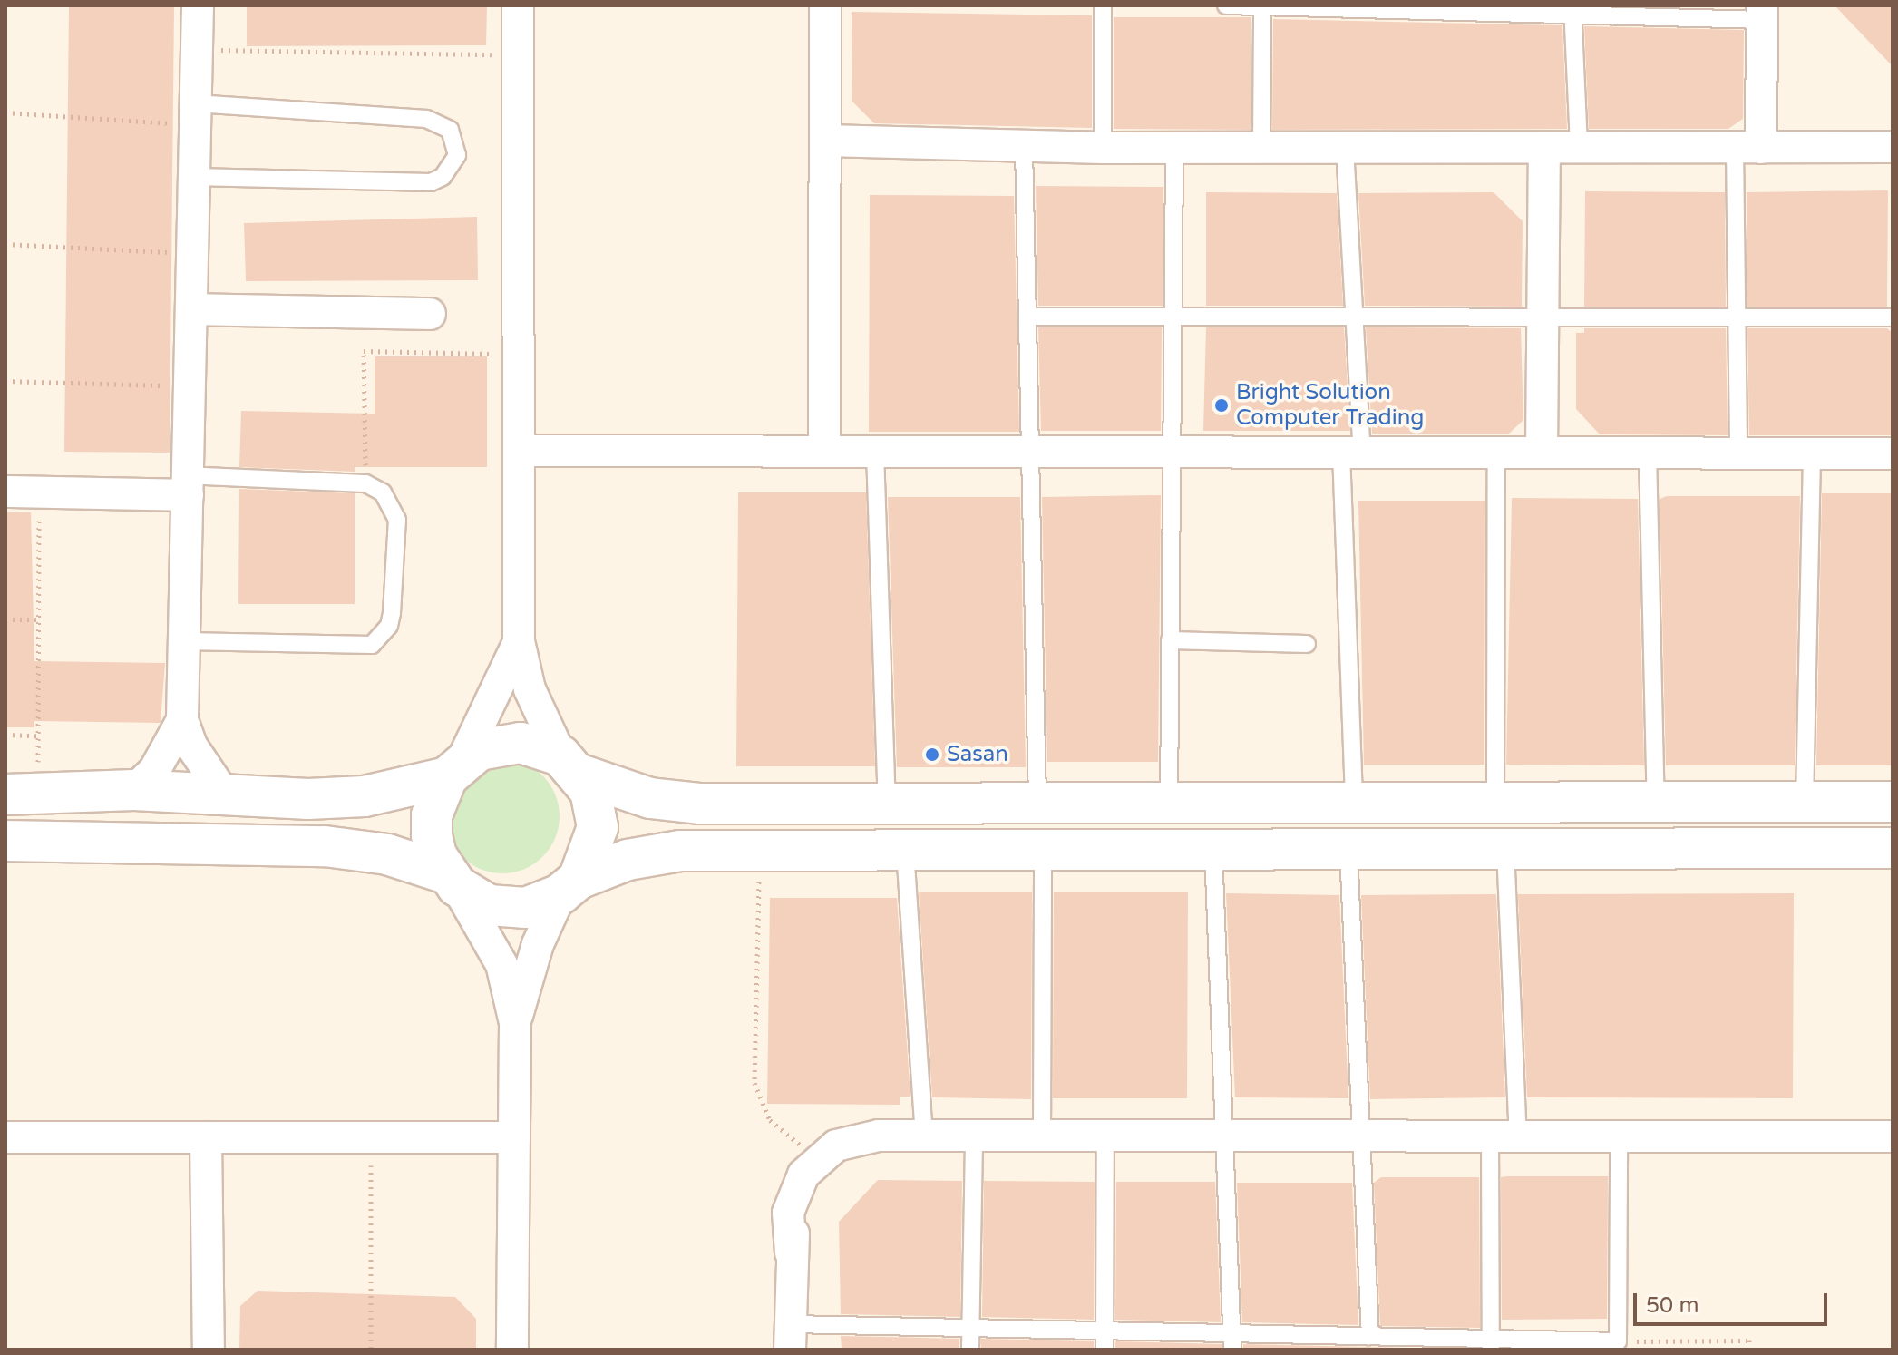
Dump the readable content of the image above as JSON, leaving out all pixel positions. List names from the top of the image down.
{
  "places": ["Bright Solution Computer Trading", "Sasan"],
  "scale_bar": "50 m"
}
